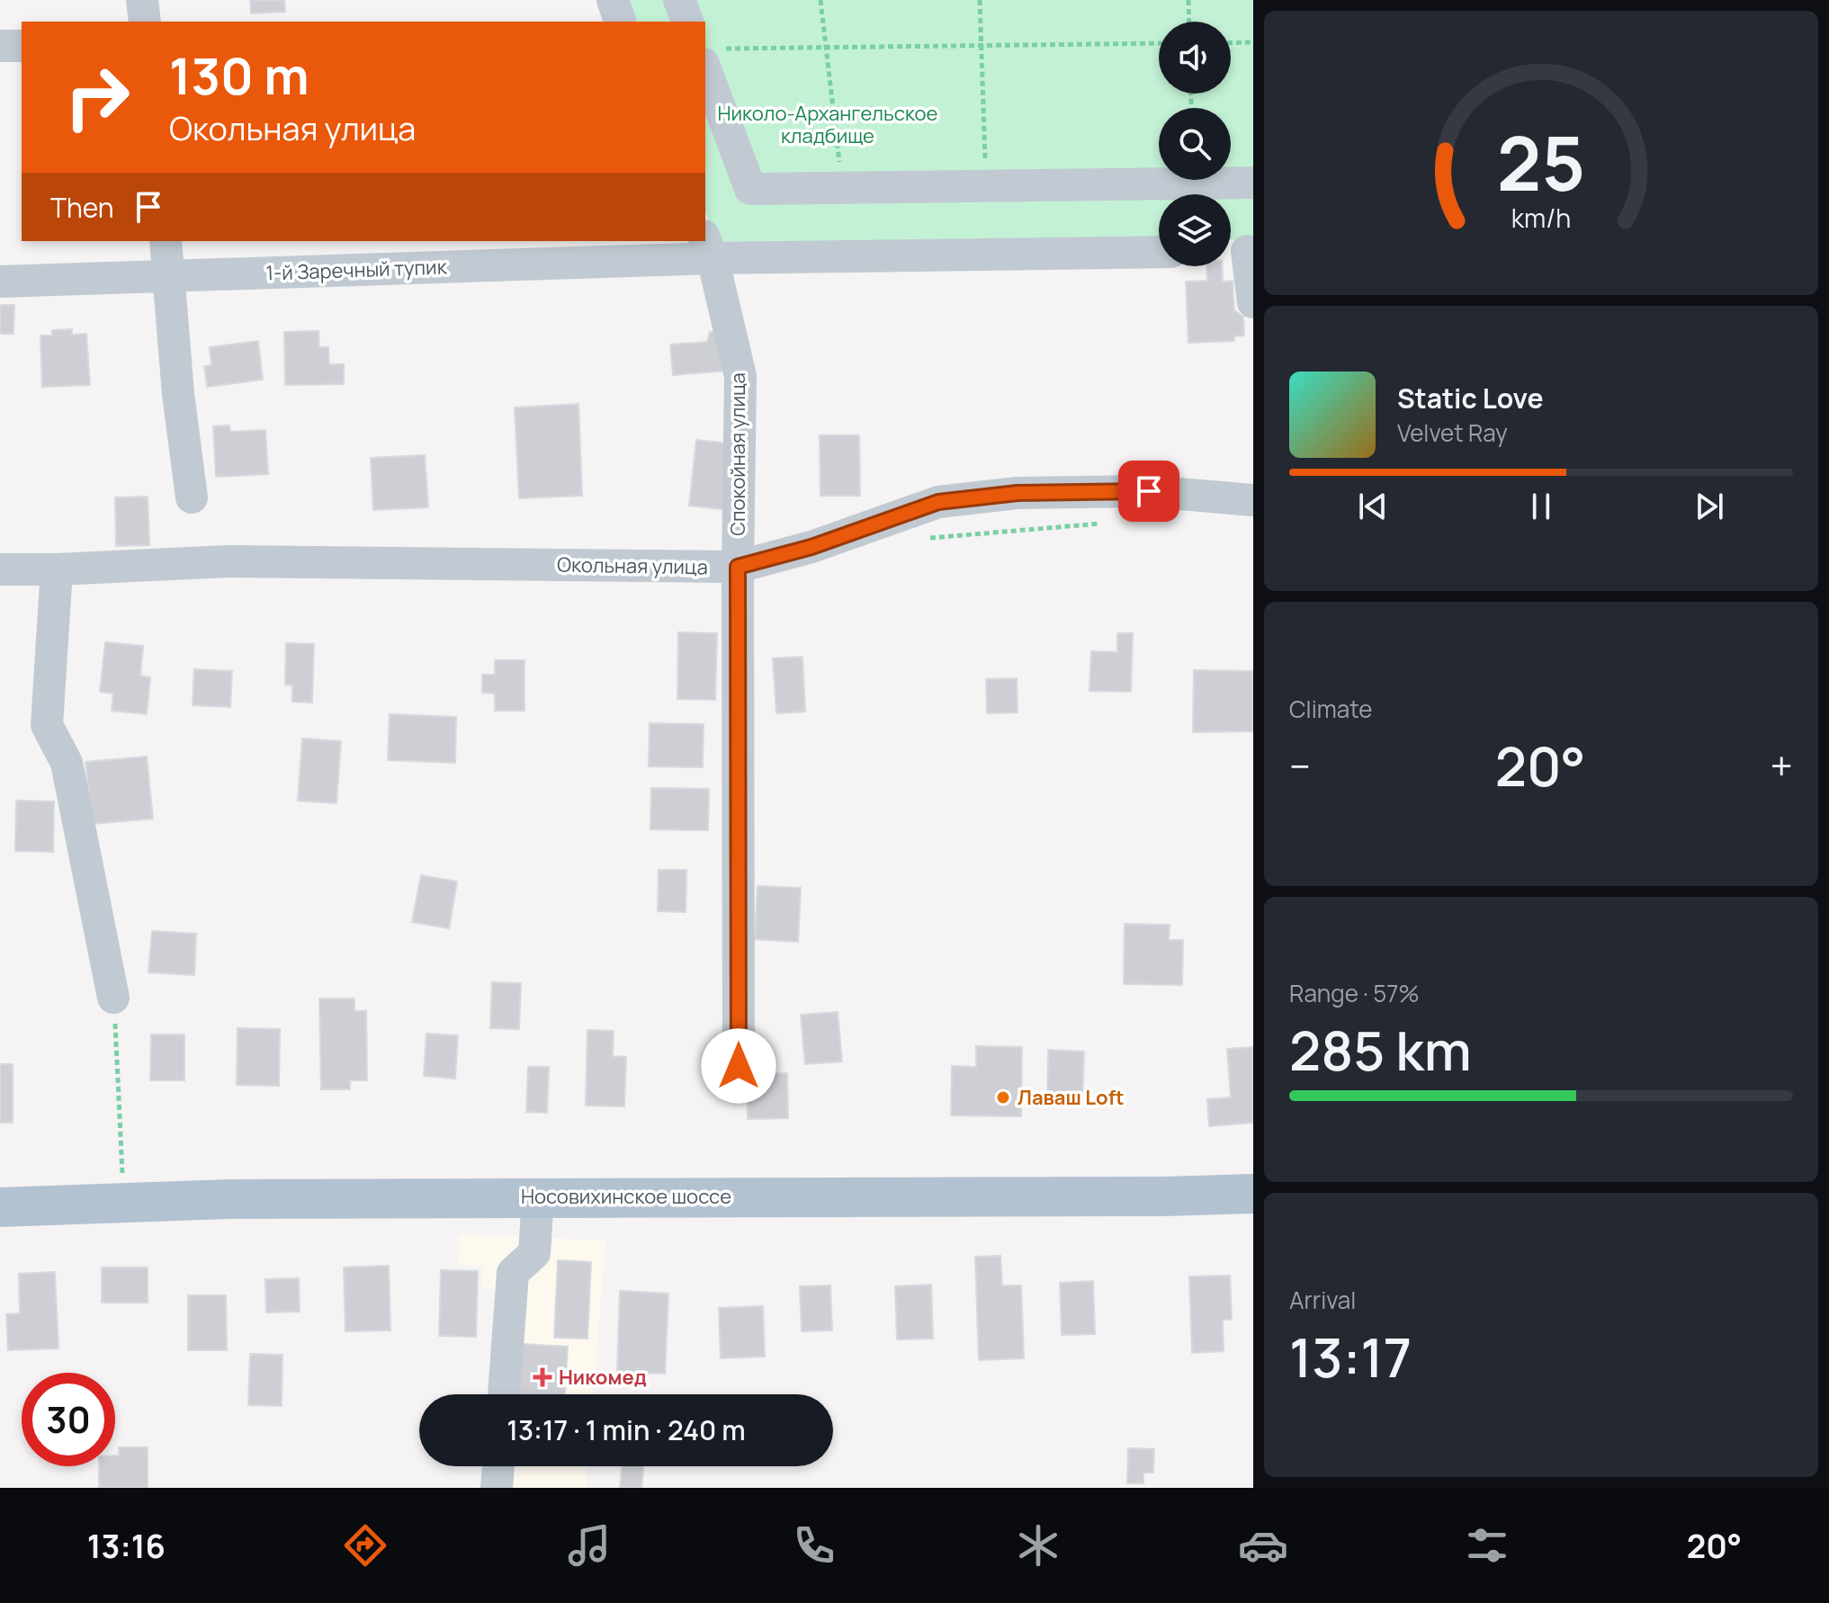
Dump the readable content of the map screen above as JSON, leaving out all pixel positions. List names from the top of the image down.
{
  "streets": {
    "main road": ["Носовихинское шоссе"],
    "street": ["1-й Заречный тупик", "Спокойная улица", "Окольная улица"]
  },
  "crossings": [
    ["1-й Заречный тупик", "Спокойная улица"],
    ["Спокойная улица", "Окольная улица"]
  ],
  "parks": ["Николо-Архангельское кладбище"],
  "places": {
    "other": ["Лаваш Loft"],
    "health": ["Никомед"]
  },
  "page": {
    "turn": ["130 m", "Окольная улица"],
    "then": "Then",
    "song": ["Static Love", "Velvet Ray"],
    "tile": [
      "Climate",
      ["Range · 57%", "285 km"],
      ["Arrival", "13:17"]
    ],
    "heat": ["−", "20°", "+"],
    "limit": "30",
    "trip": "13:17 · 1 min · 240 m",
    "tabs": ["13:16", "20°"],
    "gauge": ["25", "km/h"]
  }
}
